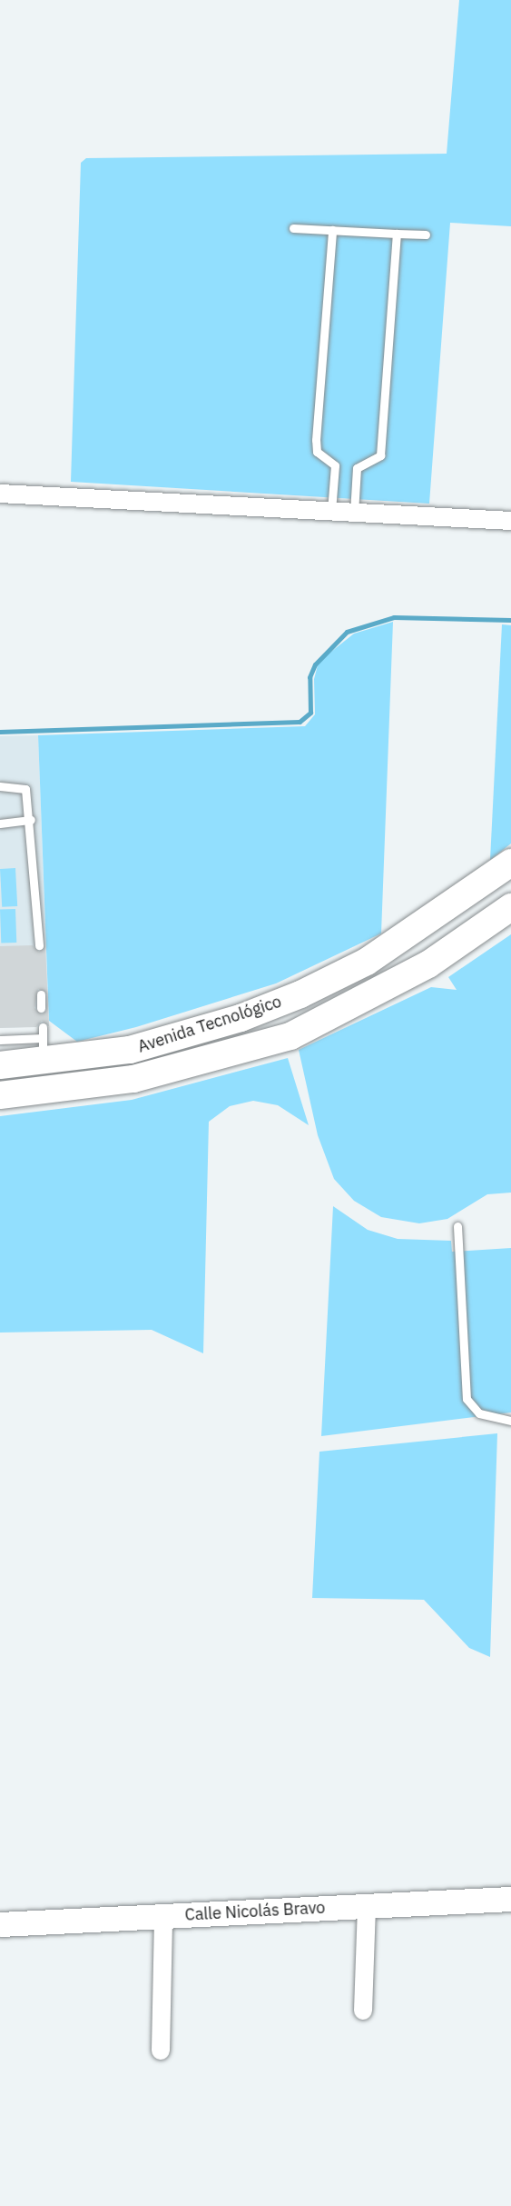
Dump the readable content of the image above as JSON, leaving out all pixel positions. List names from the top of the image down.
{
  "streets": {
    "main road": ["Avenida Tecnológico"],
    "street": ["Calle Nicolás Bravo"]
  }
}
